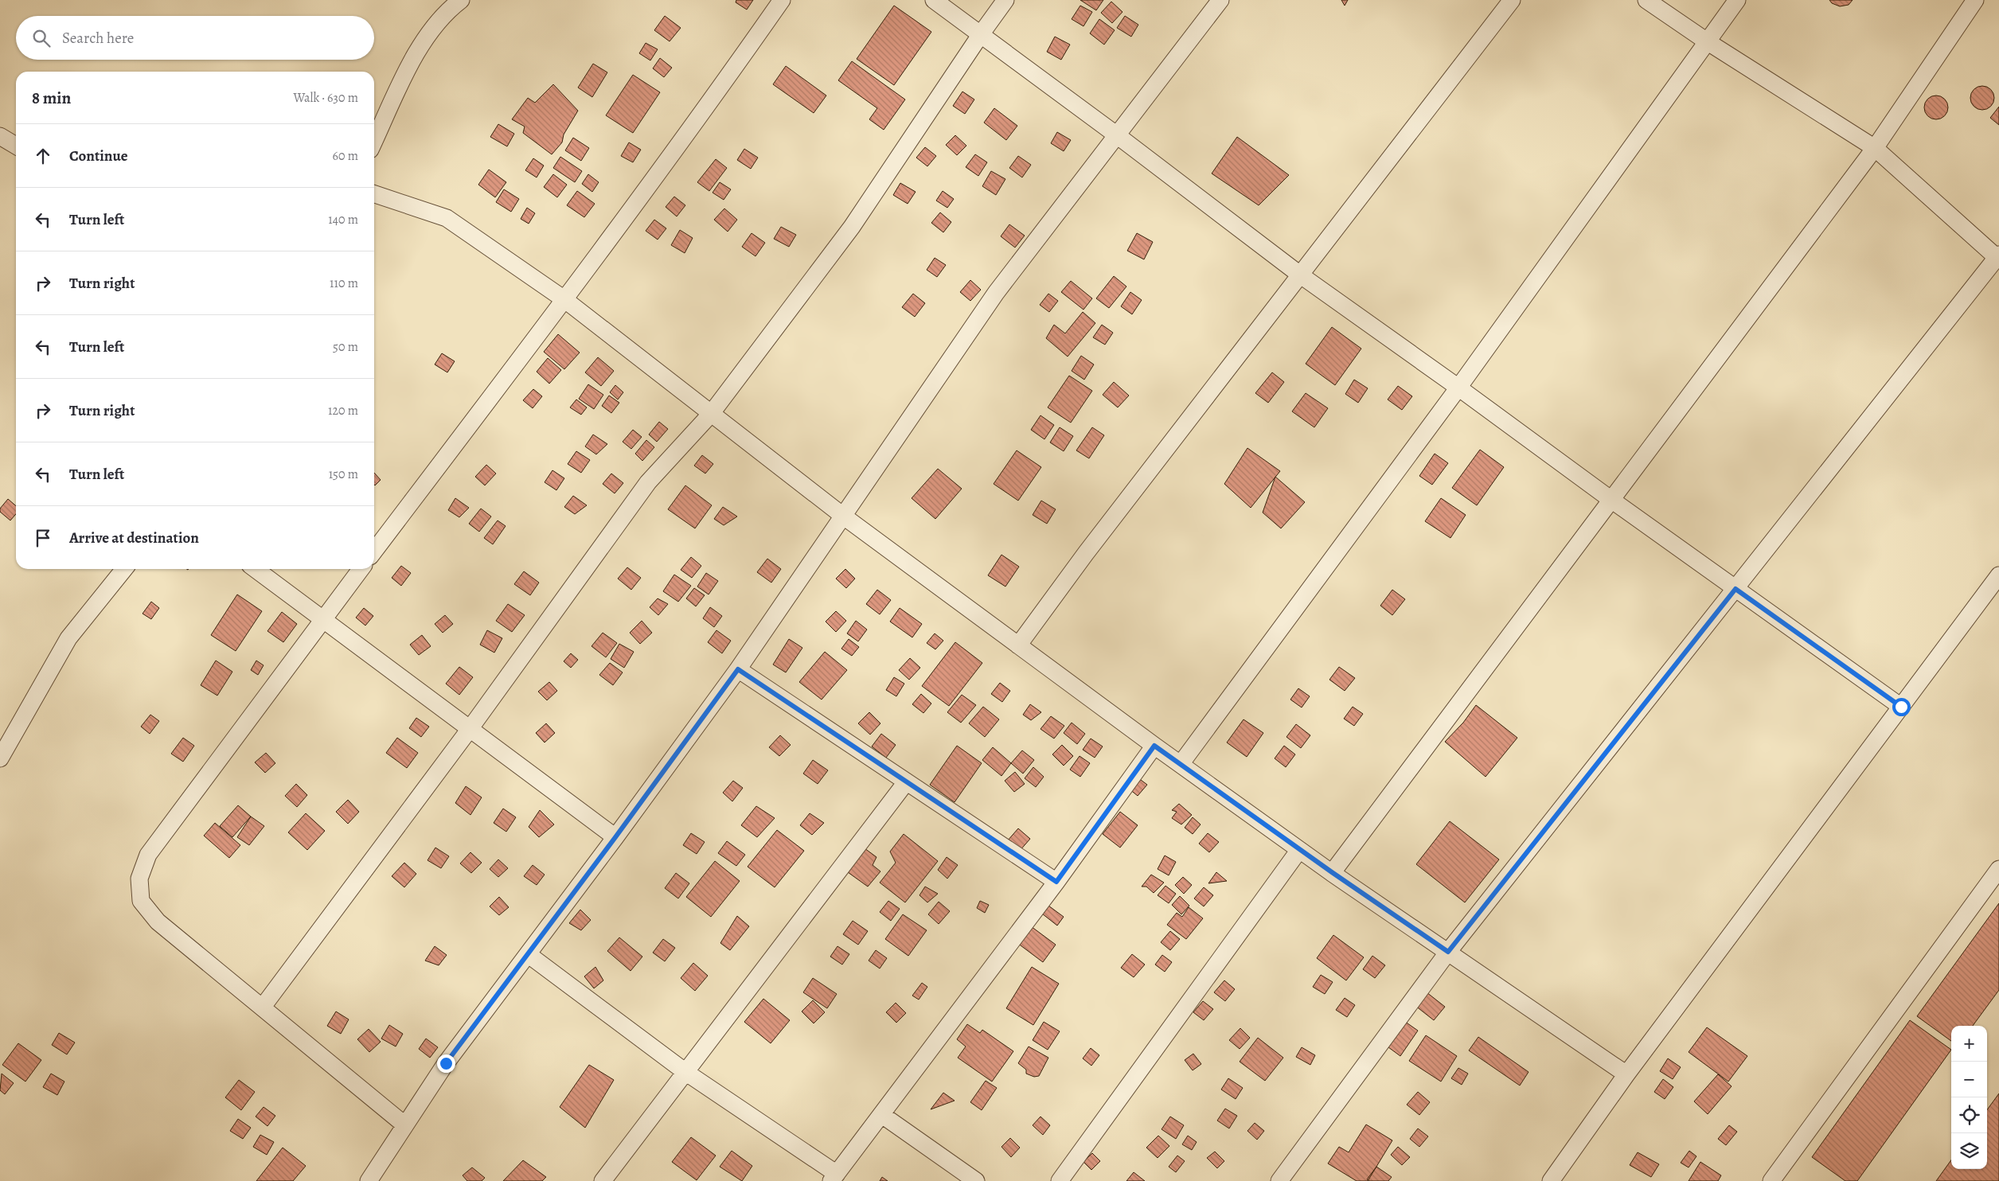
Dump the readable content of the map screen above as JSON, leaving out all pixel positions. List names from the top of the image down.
{
  "page": {
    "search": "Search here",
    "heading": ["8 min", "Walk · 630 m"],
    "list": [
      ["Continue", "60 m"],
      ["Turn left", "140 m"],
      ["Turn right", "110 m"],
      ["Turn left", "50 m"],
      ["Turn right", "120 m"],
      ["Turn left", "150 m"],
      "Arrive at destination"
    ],
    "map_buttons": ["+", "−"]
  }
}
